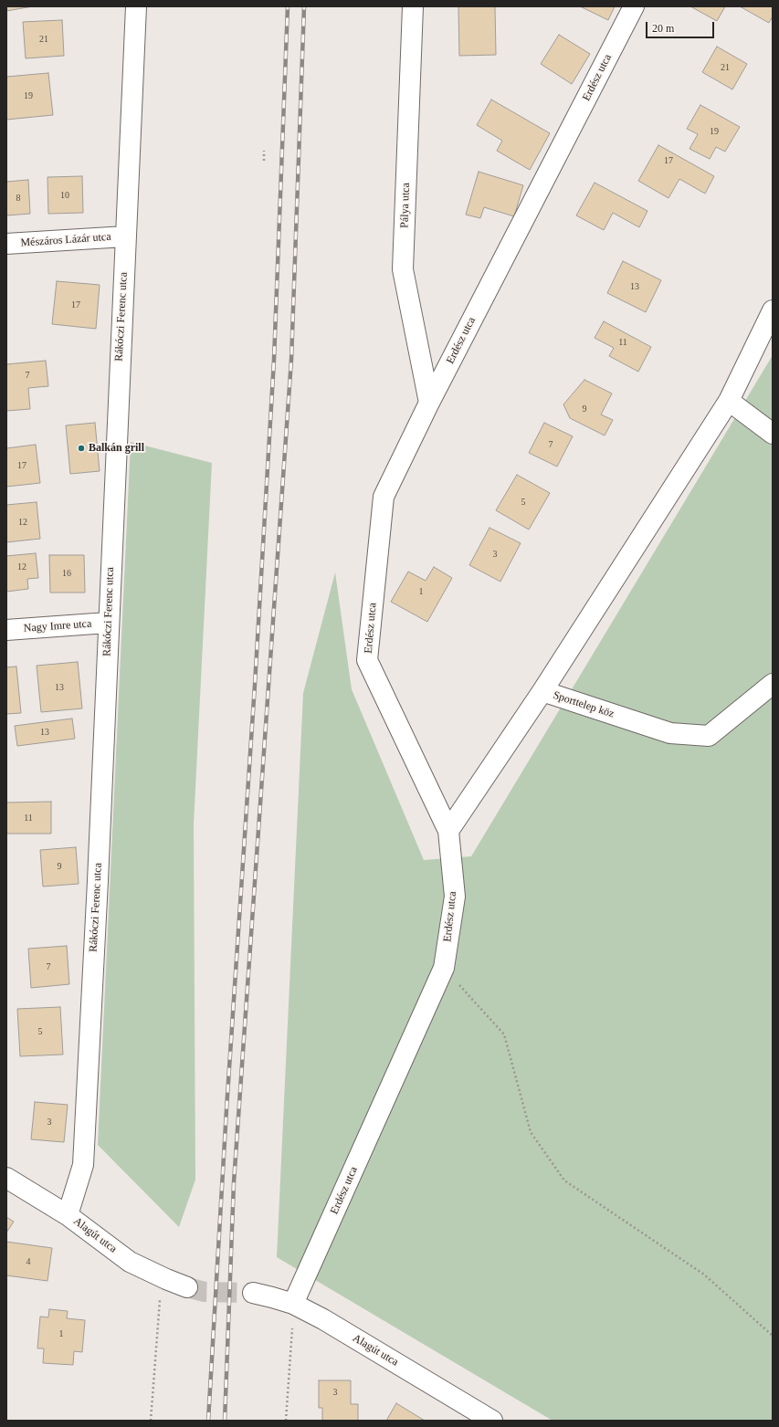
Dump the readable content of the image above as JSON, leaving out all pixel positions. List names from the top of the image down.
{
  "streets": {
    "street": [
      "Erdész utca",
      "Pálya utca",
      "Mészáros Lázár utca",
      "Rákóczi Ferenc utca",
      "Nagy Imre utca",
      "Sporttelep köz",
      "Alagút utca"
    ]
  },
  "crossings": [
    ["Erdész utca", "Pálya utca"],
    ["Erdész utca", "Sporttelep köz"],
    ["Erdész utca", "Alagút utca"],
    ["Mészáros Lázár utca", "Rákóczi Ferenc utca"],
    ["Rákóczi Ferenc utca", "Nagy Imre utca"],
    ["Rákóczi Ferenc utca", "Alagút utca"]
  ],
  "places": ["Balkán grill"],
  "house_numbers": [
    "21",
    "21",
    "19",
    "19",
    "17",
    "10",
    "8",
    "13",
    "17",
    "11",
    "7",
    "9",
    "7",
    "17",
    "5",
    "12",
    "3",
    "12",
    "16",
    "1",
    "13",
    "13",
    "11",
    "9",
    "7",
    "5",
    "3",
    "4",
    "1",
    "3"
  ],
  "scale_bar": "20 m"
}
